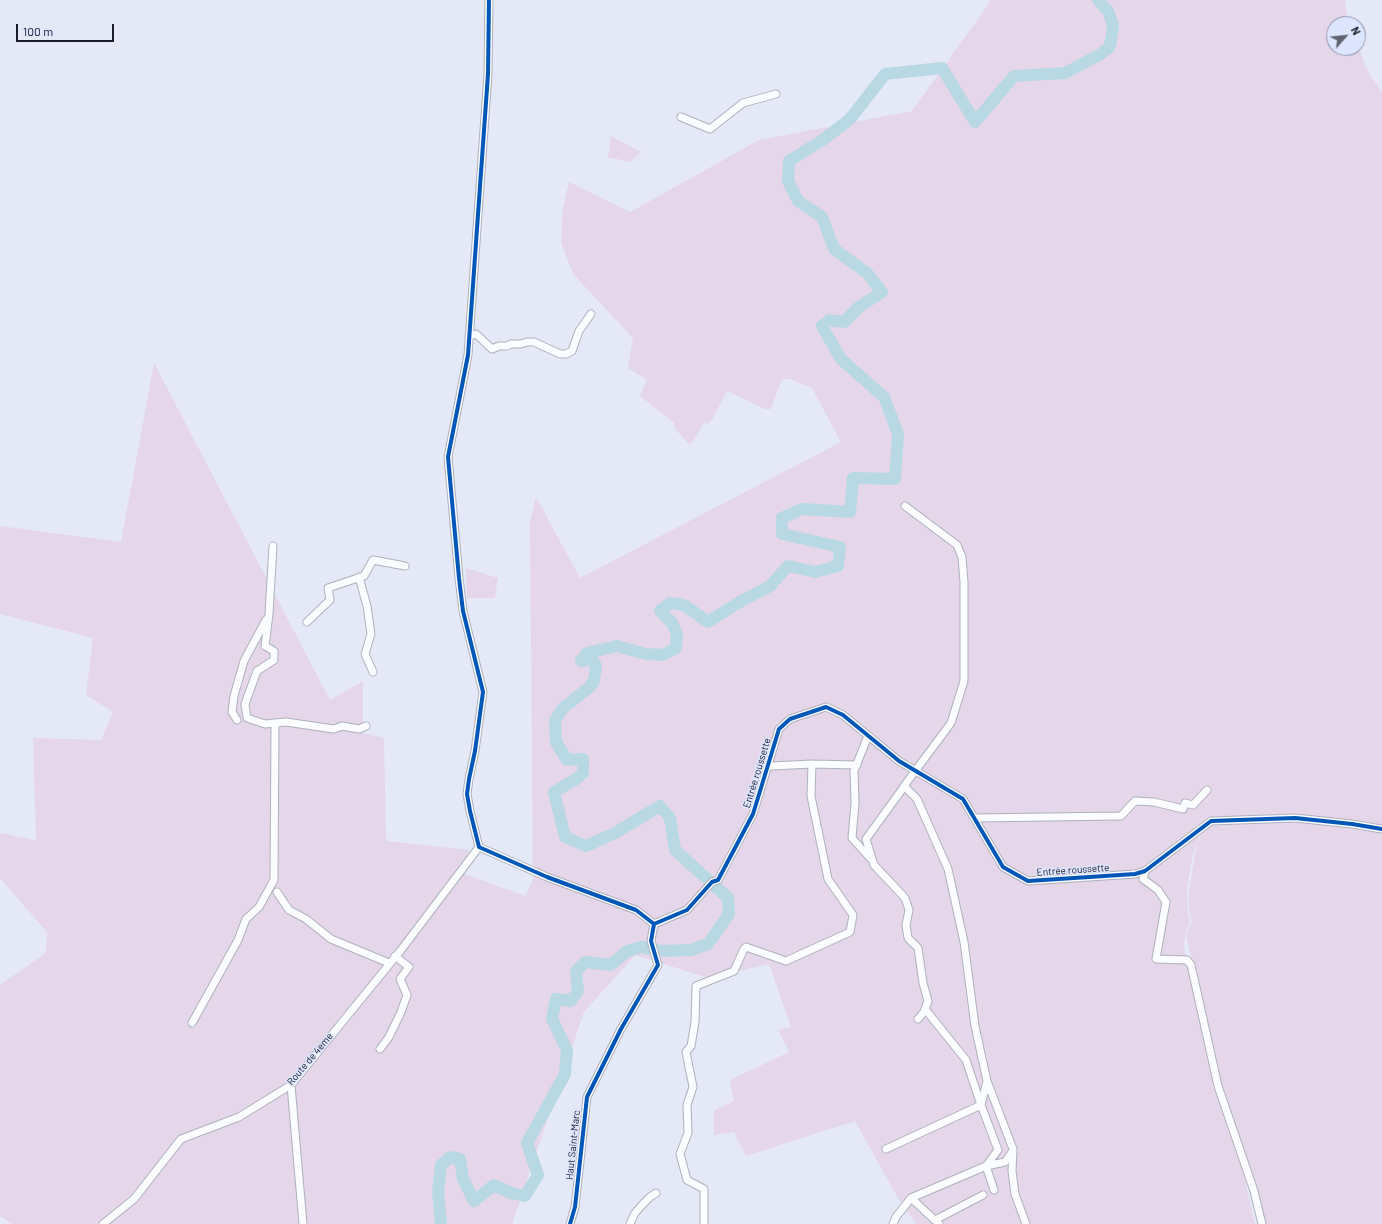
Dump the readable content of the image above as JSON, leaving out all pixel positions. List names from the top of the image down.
{
  "streets": {
    "street": ["Entrée roussette", "Route de 4eme", "Haut Saint-Marc"]
  },
  "crossings": [
    ["Entrée roussette", "Haut Saint-Marc"]
  ],
  "scale_bar": "100 m",
  "north": "top right"
}
